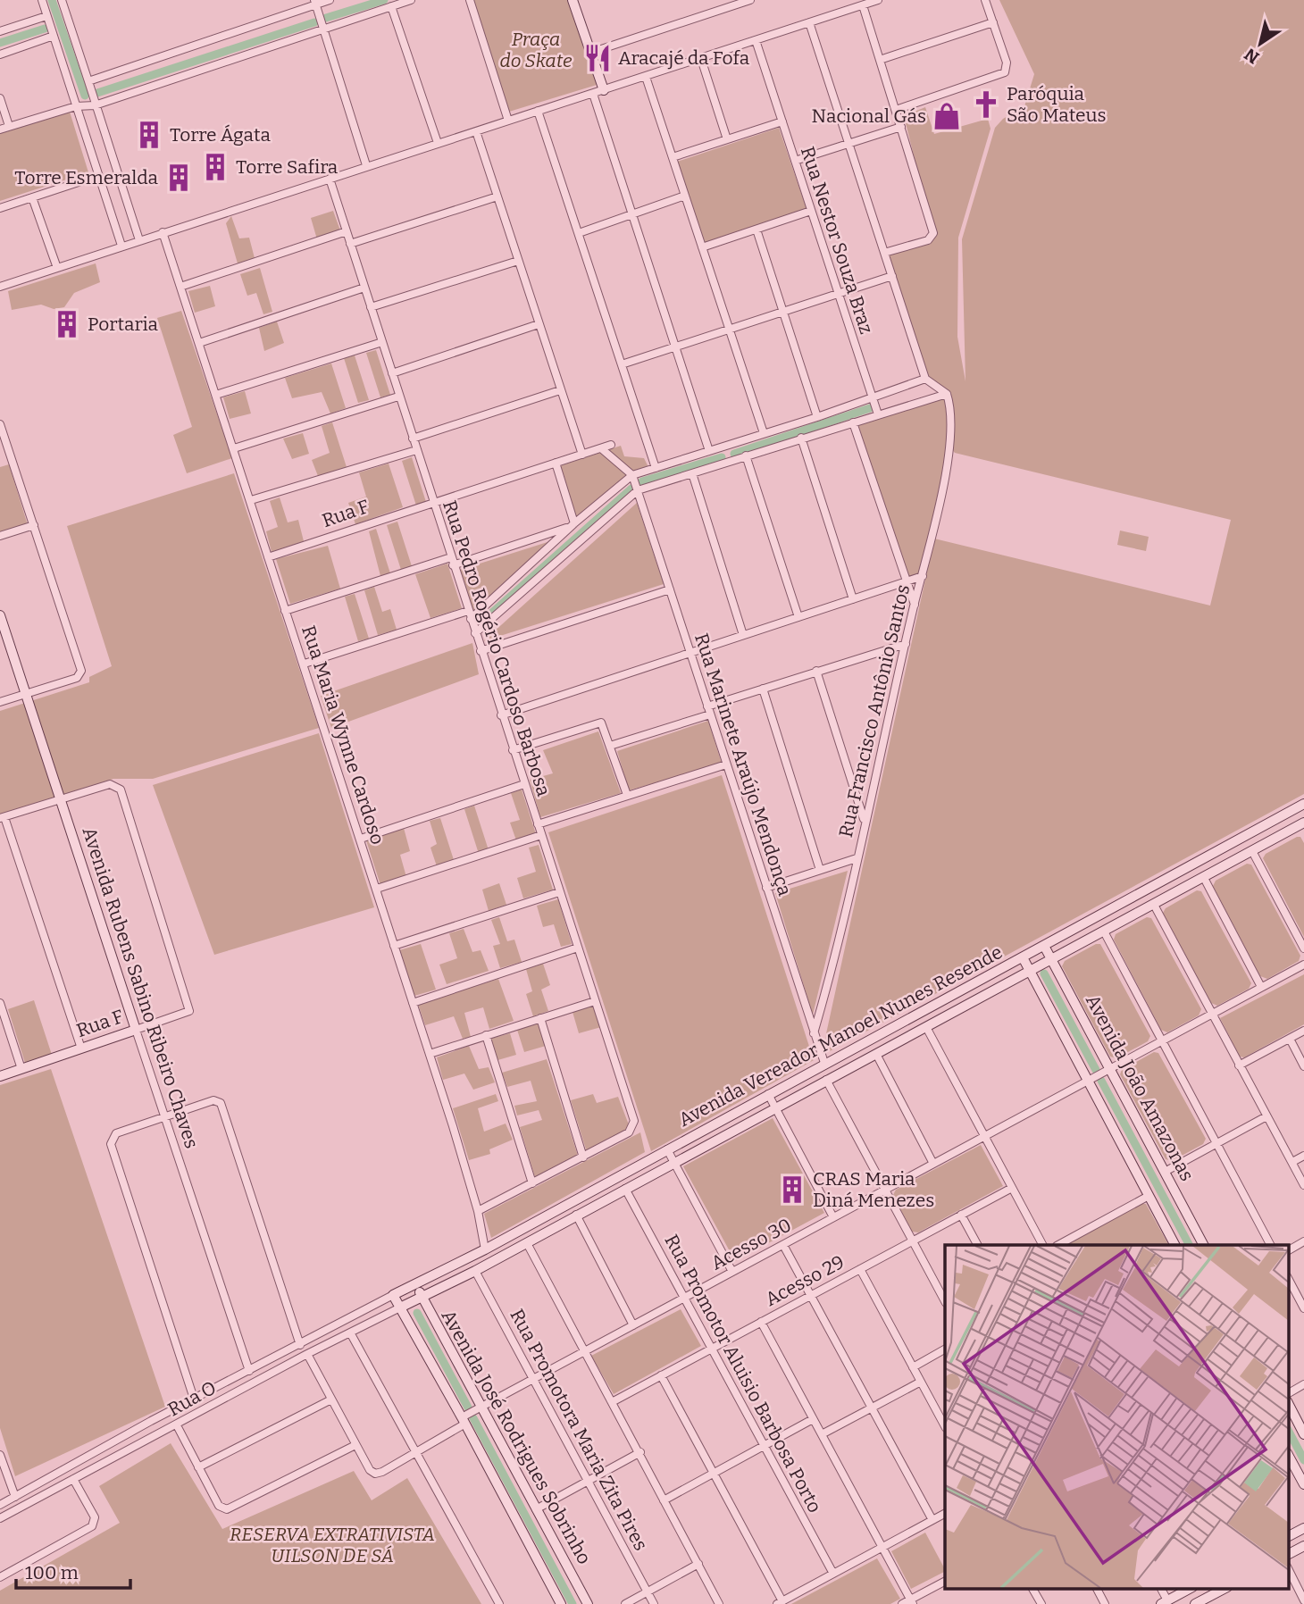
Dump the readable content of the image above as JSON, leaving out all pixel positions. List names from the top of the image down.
{
  "streets": {
    "street": [
      "Rua Nestor Souza Braz",
      "Rua F",
      "Rua Pedro Rogério Cardoso Barbosa",
      "Rua Francisco Antônio Santos",
      "Rua Maria Wynne Cardoso",
      "Rua Marinete Araújo Mendonça",
      "Avenida Rubens Sabino Ribeiro Chaves",
      "Avenida Vereador Manoel Nunes Resende",
      "Avenida João Amazonas",
      "Acesso 30",
      "Acesso 29",
      "Rua Promotor Aluisio Barbosa Porto",
      "Rua O",
      "Rua Promotora Maria Zita Pires",
      "Avenida José Rodrigues Sobrinho"
    ]
  },
  "crossings": [
    ["Rua F", "Rua Pedro Rogério Cardoso Barbosa"],
    ["Rua F", "Rua Maria Wynne Cardoso"],
    ["Rua F", "Avenida Rubens Sabino Ribeiro Chaves"],
    ["Rua Francisco Antônio Santos", "Rua Marinete Araújo Mendonça"],
    ["Rua Maria Wynne Cardoso", "Avenida Vereador Manoel Nunes Resende"],
    ["Rua Marinete Araújo Mendonça", "Avenida Vereador Manoel Nunes Resende"],
    ["Avenida Rubens Sabino Ribeiro Chaves", "Rua O"],
    ["Avenida Vereador Manoel Nunes Resende", "Avenida João Amazonas"],
    ["Avenida Vereador Manoel Nunes Resende", "Rua Promotor Aluisio Barbosa Porto"],
    ["Avenida Vereador Manoel Nunes Resende", "Rua O"],
    ["Avenida Vereador Manoel Nunes Resende", "Rua Promotora Maria Zita Pires"],
    ["Avenida Vereador Manoel Nunes Resende", "Avenida José Rodrigues Sobrinho"],
    ["Avenida João Amazonas", "Acesso 30"],
    ["Acesso 30", "Rua Promotor Aluisio Barbosa Porto"],
    ["Acesso 30", "Rua Promotora Maria Zita Pires"],
    ["Acesso 30", "Avenida José Rodrigues Sobrinho"],
    ["Acesso 29", "Rua Promotor Aluisio Barbosa Porto"],
    ["Rua O", "Avenida José Rodrigues Sobrinho"]
  ],
  "parks": ["Praça do Skate", "RESERVA EXTRATIVISTA UILSON DE SÁ"],
  "places": {
    "restaurant": ["Aracajé da Fofa"],
    "church": ["Paróquia São Mateus"],
    "shop": ["Nacional Gás"],
    "building": [
      "Torre Ágata",
      "Torre Safira",
      "Torre Esmeralda",
      "Portaria",
      "CRAS Maria Diná Menezes"
    ]
  },
  "scale_bar": "100 m",
  "north": "bottom left"
}
